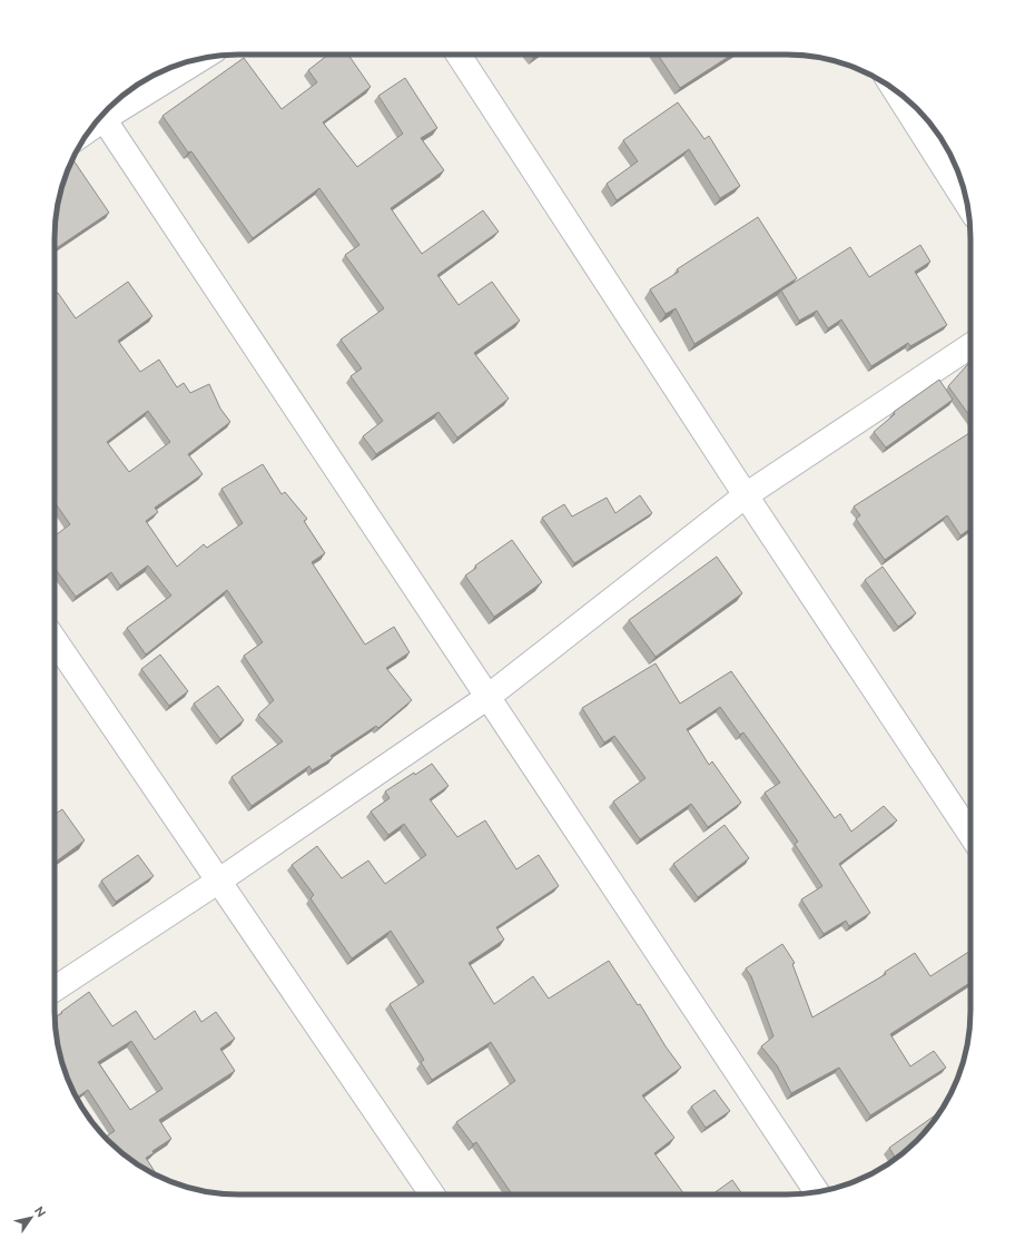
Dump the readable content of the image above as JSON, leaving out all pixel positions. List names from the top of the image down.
{
  "north": "top right"
}
